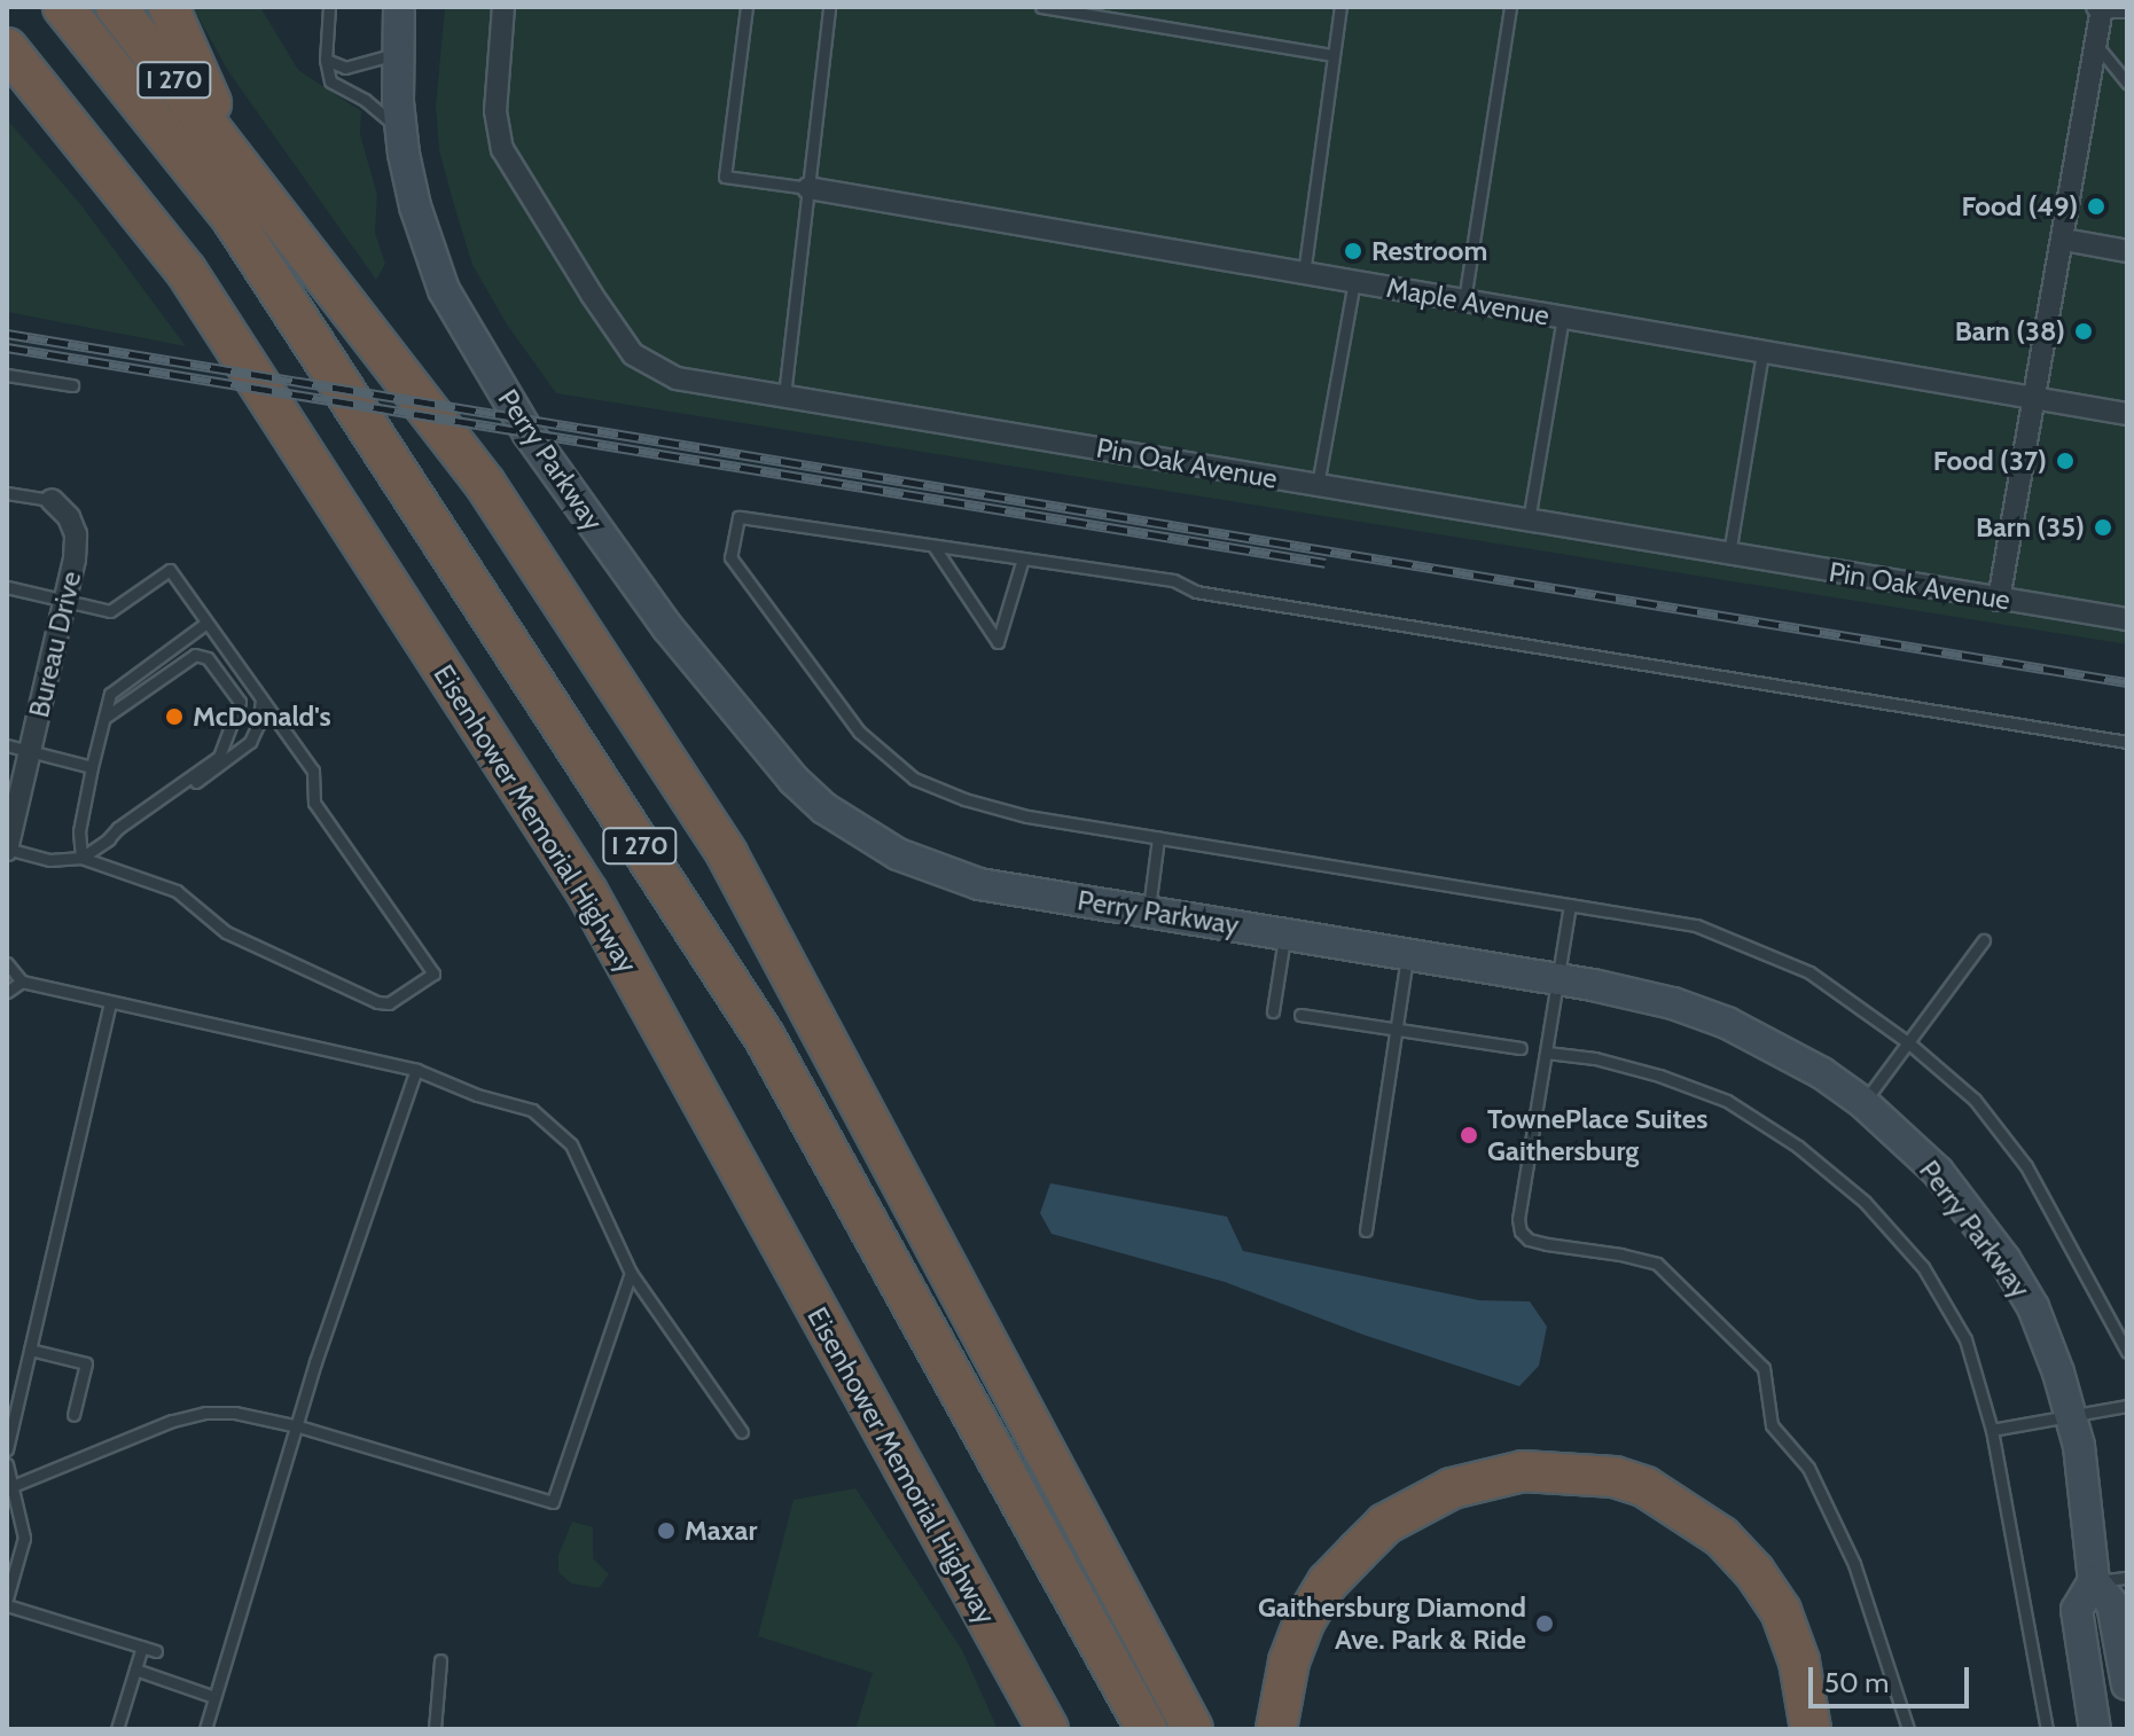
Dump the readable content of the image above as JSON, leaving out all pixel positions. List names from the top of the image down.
{
  "streets": {
    "highway": ["I 270", "Eisenhower Memorial Highway"],
    "street": [
      "Maple Avenue",
      "Perry Parkway",
      "Pin Oak Avenue",
      "Bureau Drive"
    ]
  },
  "places": [
    "Food (49)",
    "Restroom",
    "Barn (38)",
    "Food (37)",
    "Barn (35)",
    "McDonald's",
    "TownePlace Suites Gaithersburg",
    "Maxar",
    "Gaithersburg Diamond Ave. Park & Ride"
  ],
  "scale_bar": "50 m"
}
